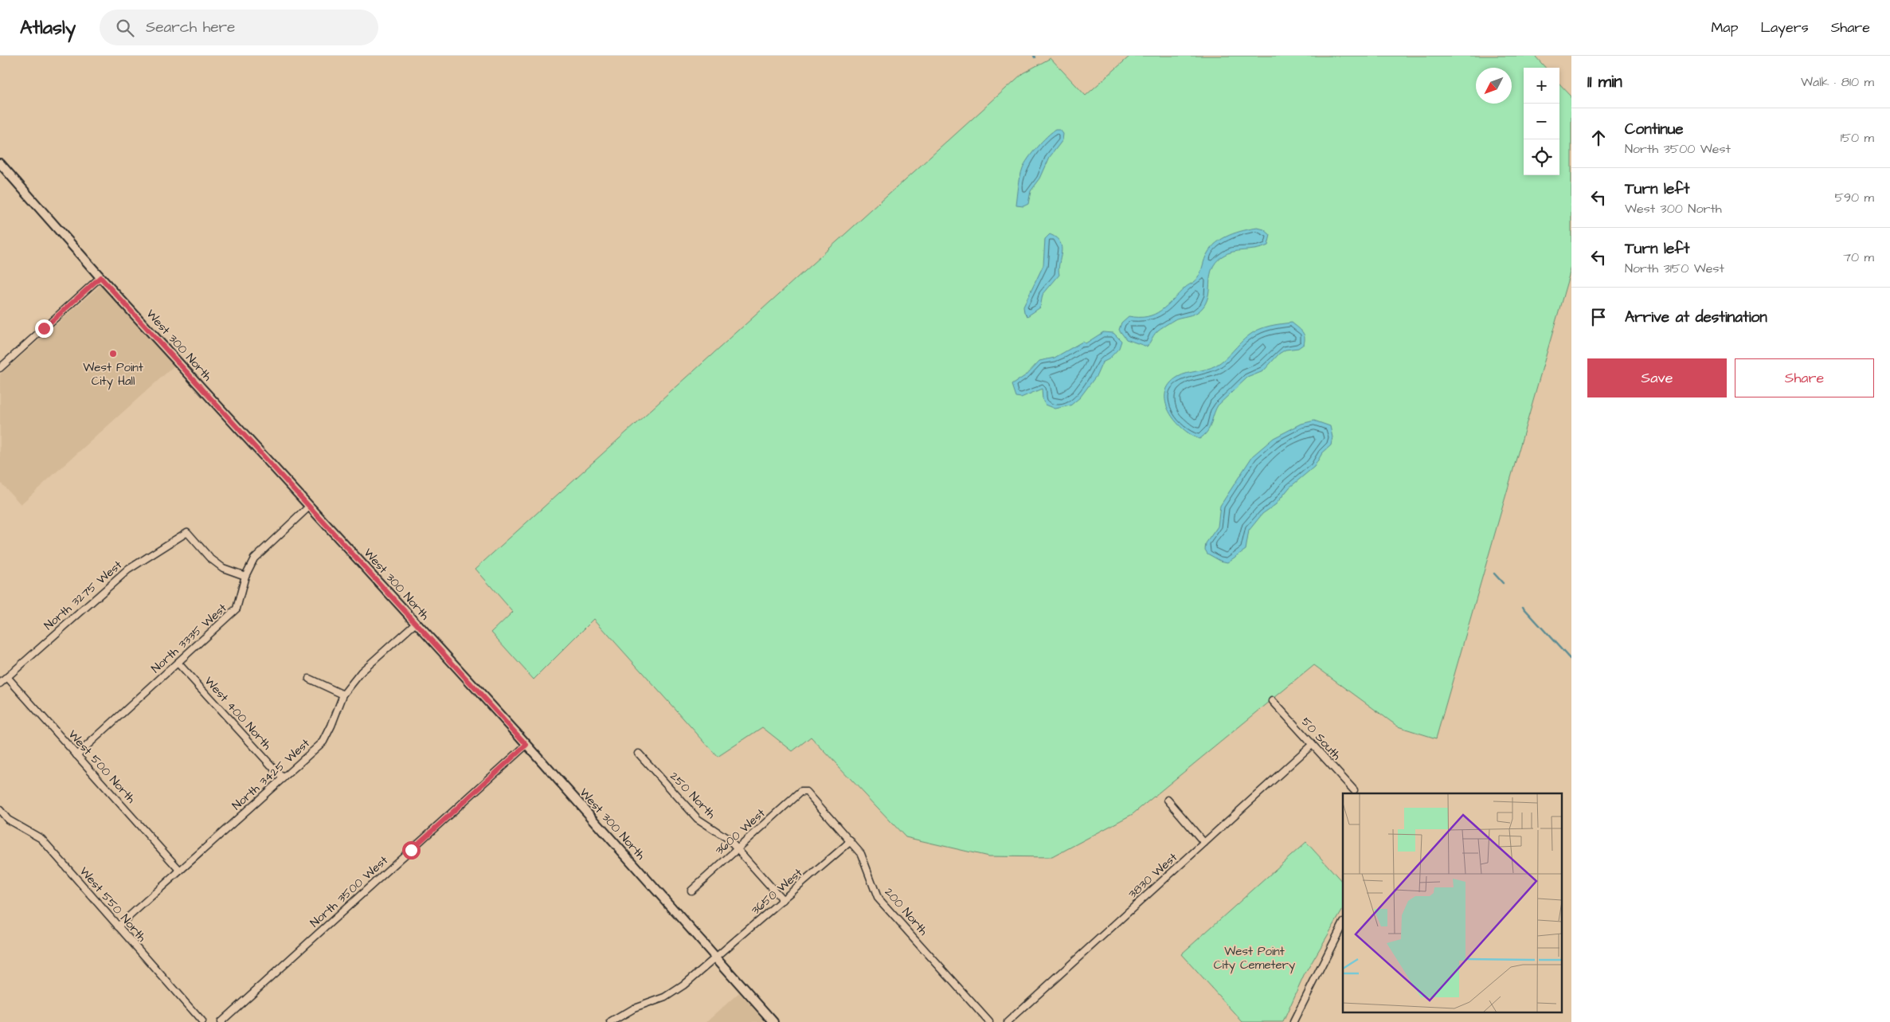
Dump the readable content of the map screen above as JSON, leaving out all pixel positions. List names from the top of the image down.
{
  "streets": {
    "main road": ["West 300 North"],
    "street": [
      "North 3275 West",
      "North 3335 West",
      "West 400 North",
      "50 South",
      "West 500 North",
      "North 3425 West",
      "250 North",
      "3600 West",
      "3830 West",
      "North 3500 West",
      "3650 West",
      "West 550 North",
      "200 North"
    ]
  },
  "crossings": [
    ["West 300 North", "North 3335 West"],
    ["West 300 North", "North 3425 West"],
    ["West 300 North", "North 3500 West"],
    ["West 300 North", "3650 West"],
    ["North 3275 West", "North 3335 West"],
    ["North 3275 West", "West 500 North"],
    ["North 3335 West", "West 400 North"],
    ["North 3335 West", "West 500 North"],
    ["West 400 North", "North 3425 West"],
    ["50 South", "3830 West"],
    ["West 500 North", "North 3425 West"],
    ["North 3425 West", "West 550 North"],
    ["250 North", "3600 West"],
    ["250 North", "3650 West"],
    ["3600 West", "200 North"],
    ["3650 West", "200 North"]
  ],
  "parks": ["West Point City Cemetery"],
  "places": ["West Point City Hall"],
  "north": "bottom left",
  "page": {
    "header": "Atlasly",
    "search": "Search here",
    "nav": ["Map", "Layers", "Share"],
    "heading": ["11 min", "Walk · 810 m"],
    "map_buttons": ["+", "−"],
    "list": [
      ["Continue", "North 3500 West", "150 m"],
      ["Turn left", "West 300 North", "590 m"],
      ["Turn left", "North 3150 West", "70 m"],
      "Arrive at destination"
    ],
    "buttons": ["Save", "Share"]
  }
}
